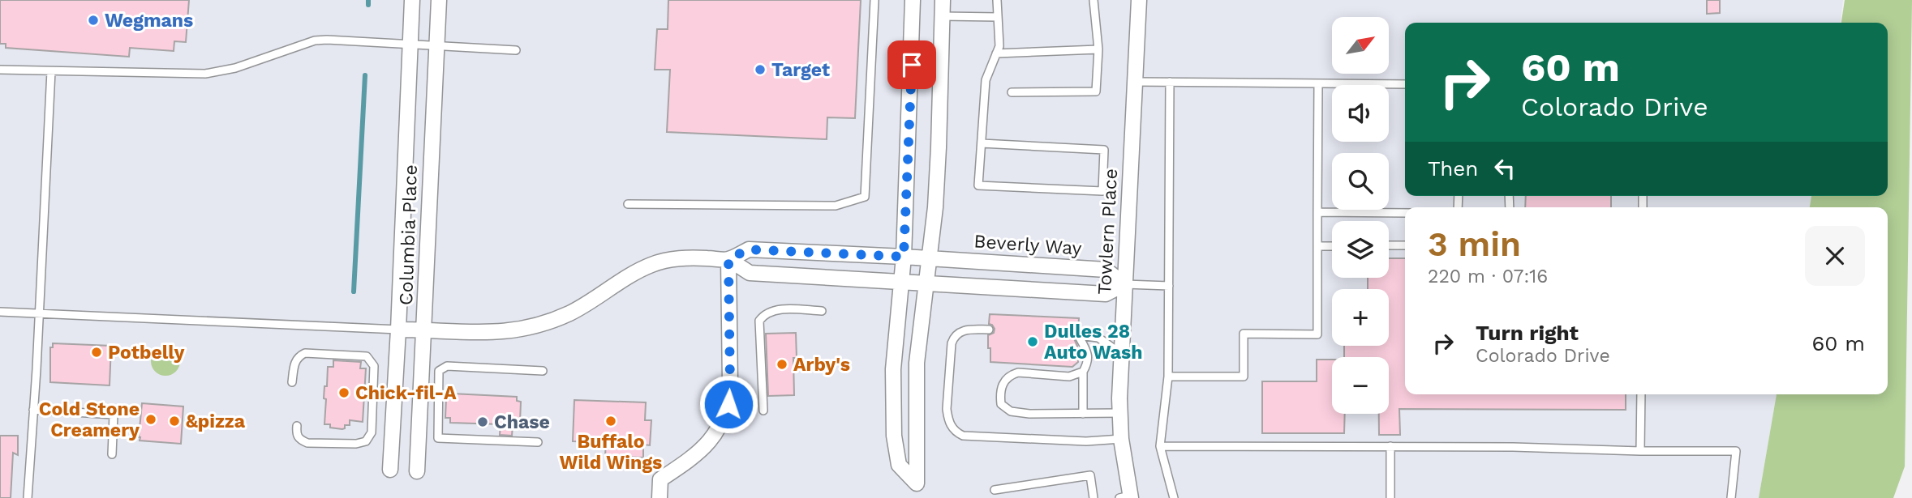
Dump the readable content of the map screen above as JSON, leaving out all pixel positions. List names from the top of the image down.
{
  "streets": {
    "street": ["Towlern Place", "Columbia Place", "Beverly Way"]
  },
  "crossings": [
    ["Towlern Place", "Beverly Way"]
  ],
  "places": [
    "Wegmans",
    "Target",
    "Dulles 28 Auto Wash",
    "Potbelly",
    "Arby's",
    "Chick-fil-A",
    "Cold Stone Creamery",
    "&pizza",
    "Buffalo Wild Wings",
    "Chase"
  ],
  "north": "top right",
  "page": {
    "map_buttons": ["+", "−"],
    "turn": ["60 m", "Colorado Drive"],
    "then": "Then",
    "heading": ["3 min", "220 m · 07:16"],
    "list": [
      {
        "name": "Turn right",
        "note": "Colorado Drive",
        "value": "60 m"
      }
    ]
  }
}
